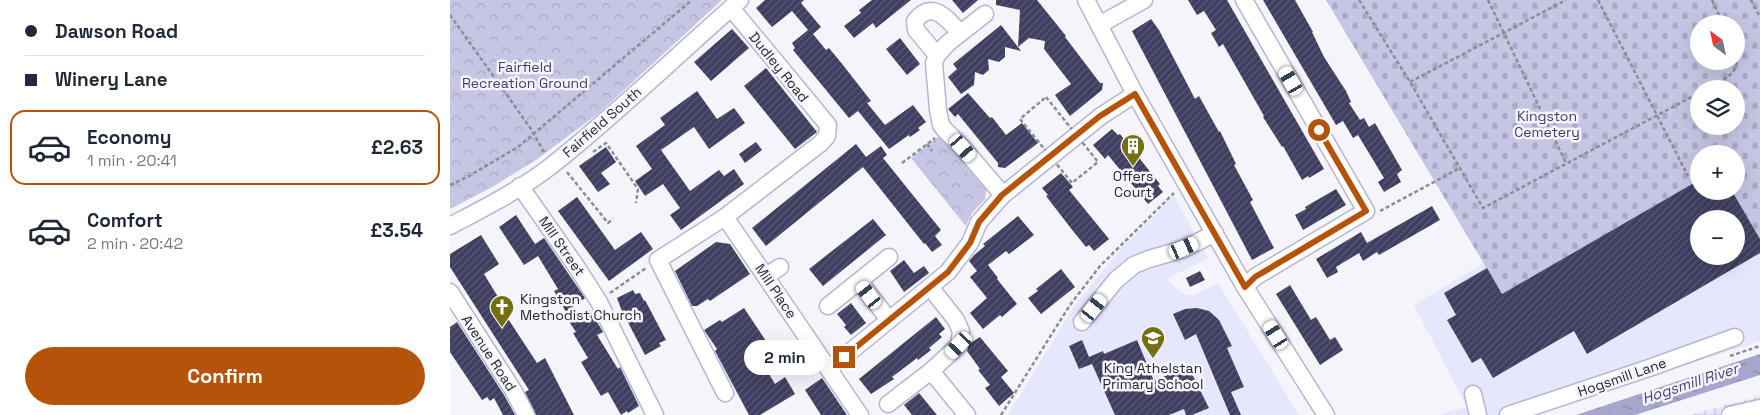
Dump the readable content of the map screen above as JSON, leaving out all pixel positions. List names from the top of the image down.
{
  "streets": {
    "street": [
      "Dudley Road",
      "Fairfield South",
      "Mill Street",
      "Mill Place",
      "Avenue Road",
      "Hogsmill Lane"
    ]
  },
  "crossings": [
    ["Dudley Road", "Fairfield South"],
    ["Dudley Road", "Mill Place"],
    ["Fairfield South", "Mill Street"]
  ],
  "water": ["Hogsmill River"],
  "parks": ["Fairfield Recreation Ground", "Kingston Cemetery"],
  "places": {
    "building": ["Offers Court"],
    "church": ["Kingston Methodist Church"],
    "school or university": ["King Athelstan Primary School"]
  },
  "north": "top left",
  "page": {
    "banner": ["Dawson Road", "Winery Lane"],
    "map_buttons": ["+", "−"],
    "list": [
      {
        "name": "Economy",
        "note": "1 min · 20:41",
        "value": "£2.63"
      },
      {
        "name": "Comfort",
        "note": "2 min · 20:42",
        "value": "£3.54"
      }
    ],
    "buttons": "Confirm",
    "bubble": "2 min"
  }
}
